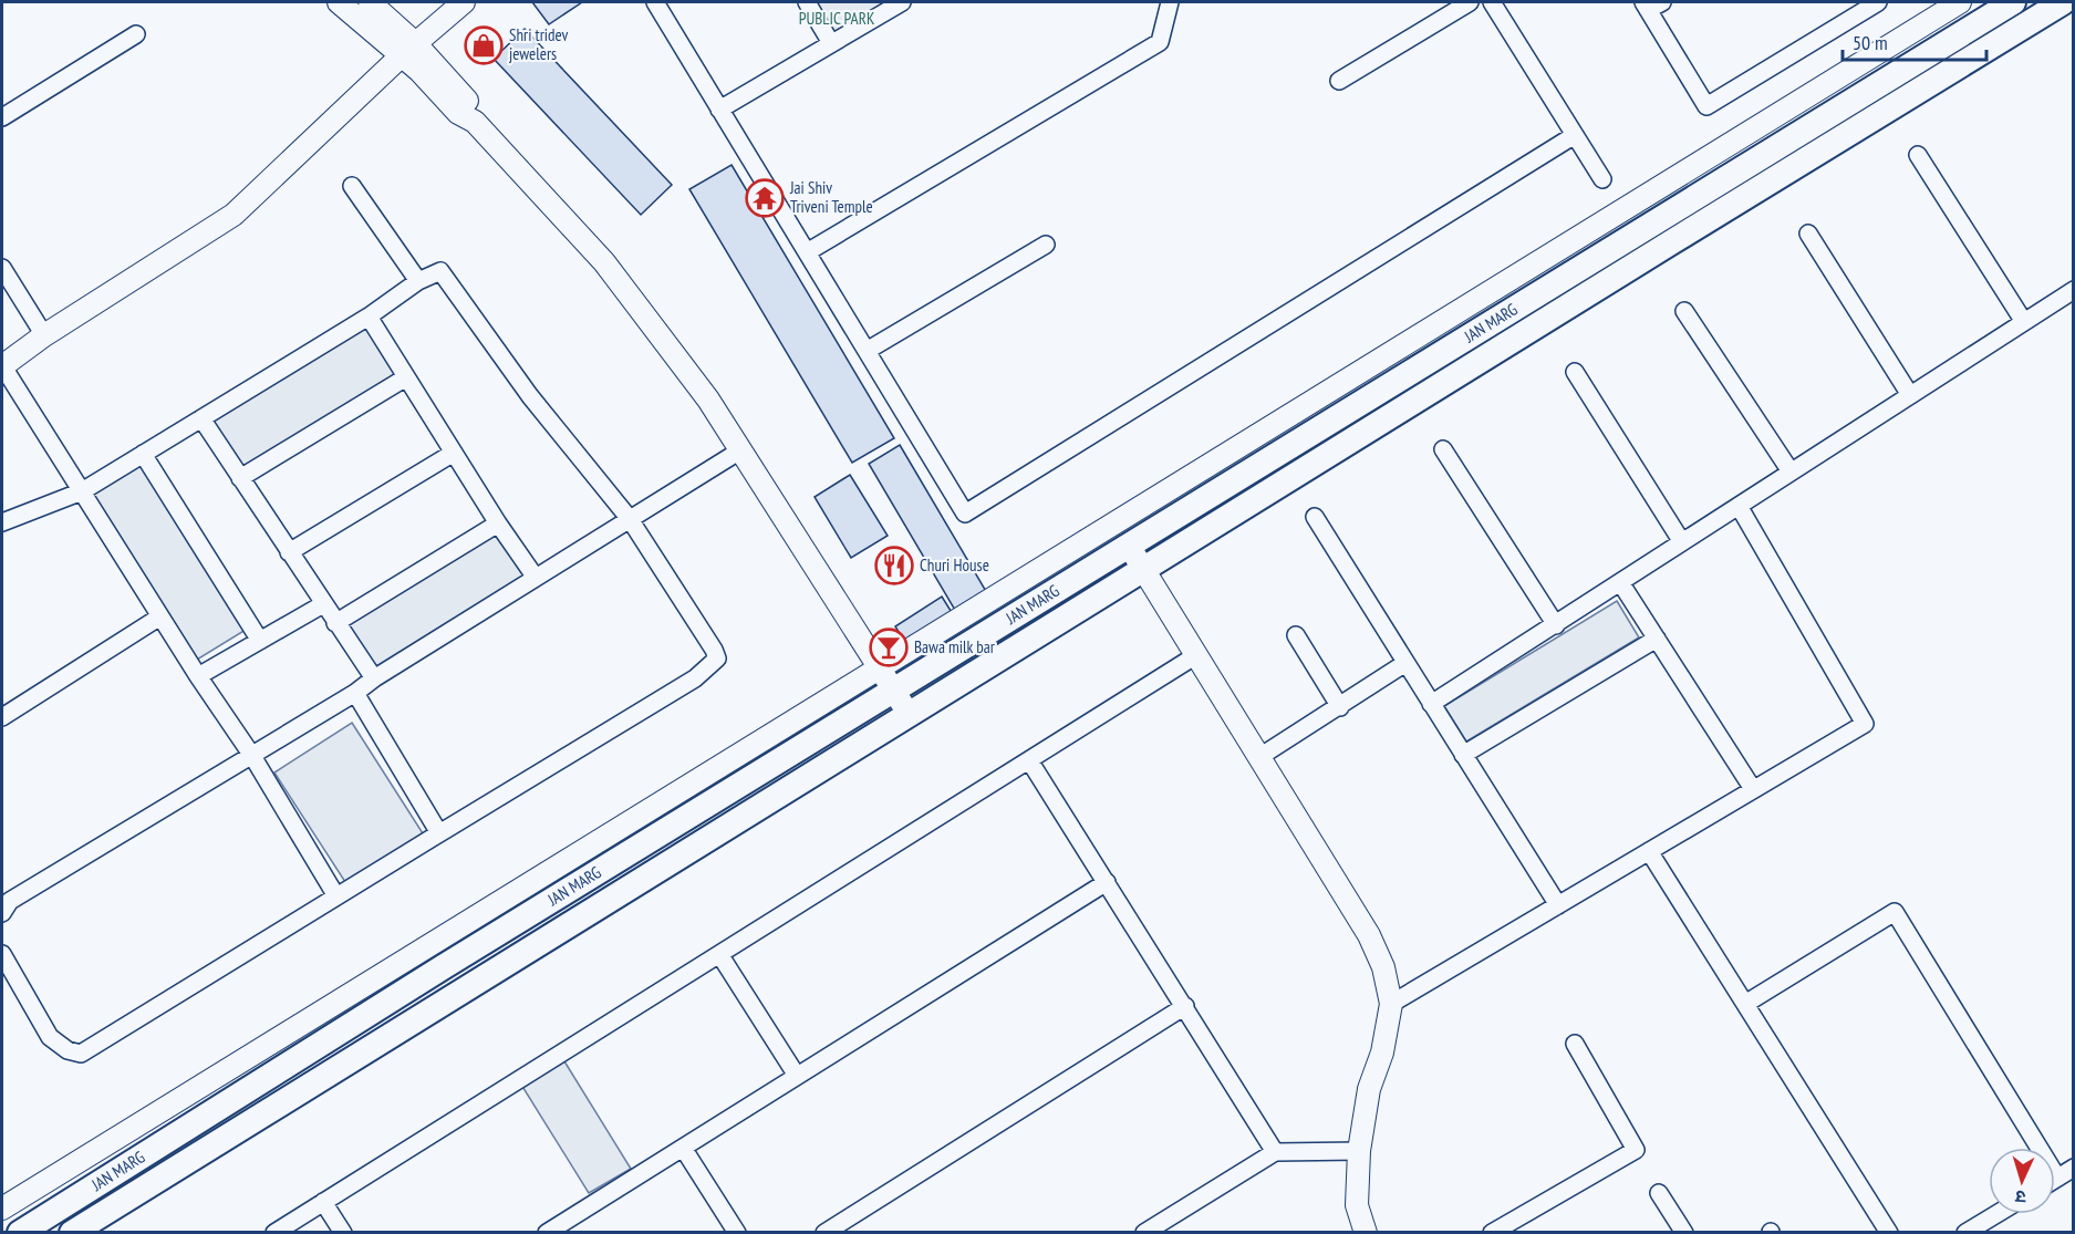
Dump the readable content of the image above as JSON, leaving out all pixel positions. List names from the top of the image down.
{
  "streets": {
    "main road": ["JAN MARG"]
  },
  "parks": ["PUBLIC PARK"],
  "places": {
    "shop": ["Shri tridev jewelers"],
    "temple": ["Jai Shiv Triveni Temple"],
    "restaurant": ["Churi House"],
    "bar": ["Bawa milk bar"]
  },
  "scale_bar": "50 m",
  "north": "bottom"
}
